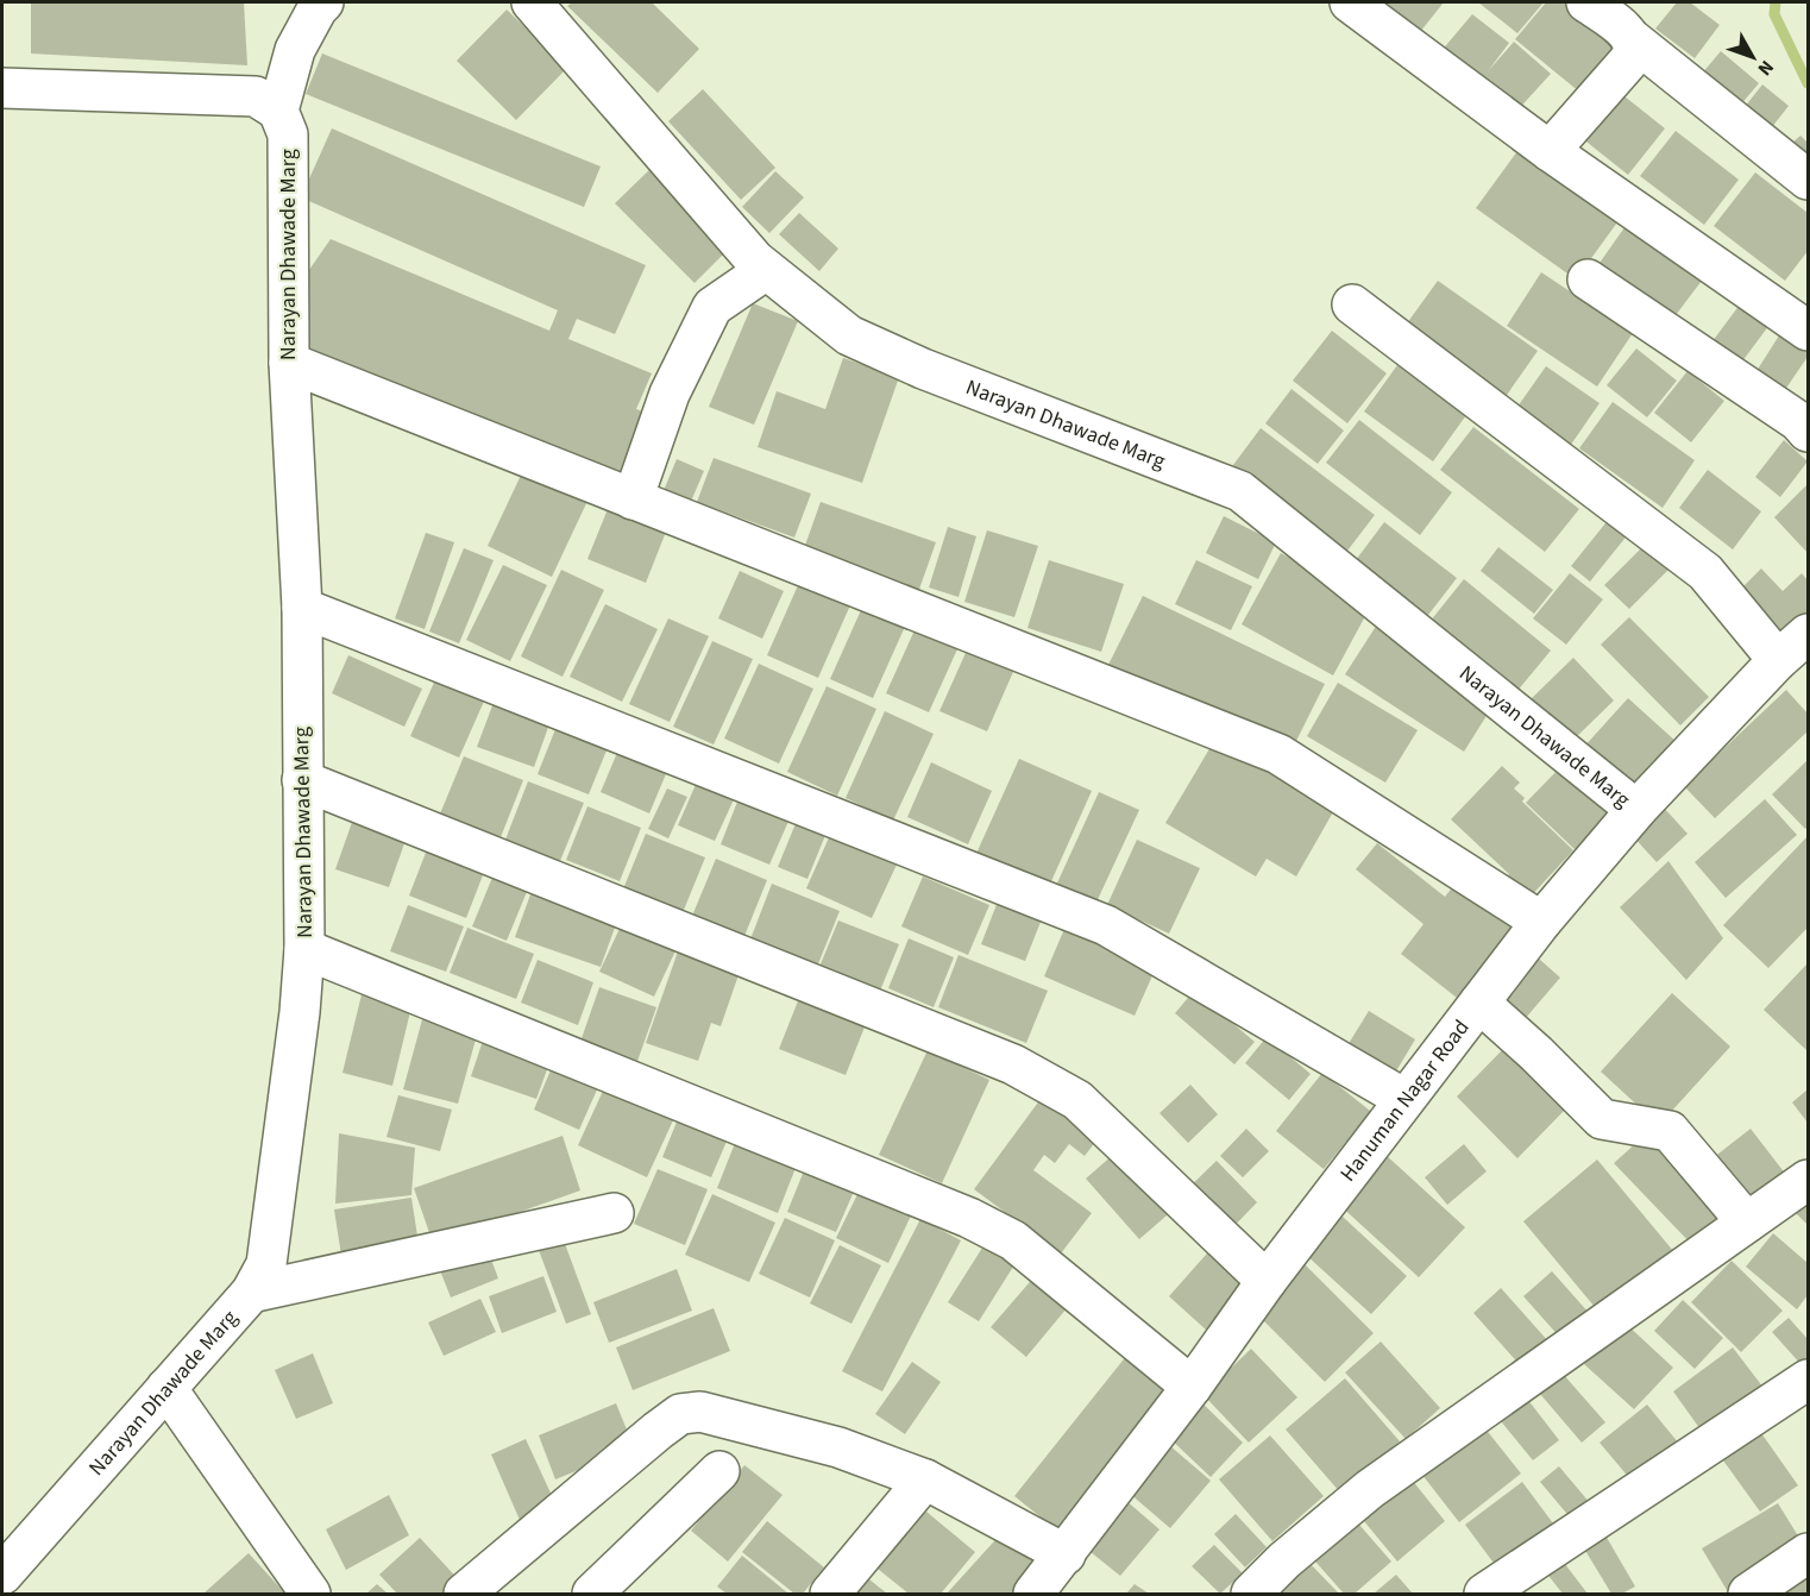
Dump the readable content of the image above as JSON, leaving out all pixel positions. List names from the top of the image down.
{
  "streets": {
    "street": ["Narayan Dhawade Marg", "Hanuman Nagar Road"]
  },
  "crossings": [
    ["Narayan Dhawade Marg", "Hanuman Nagar Road"]
  ],
  "north": "bottom right"
}
